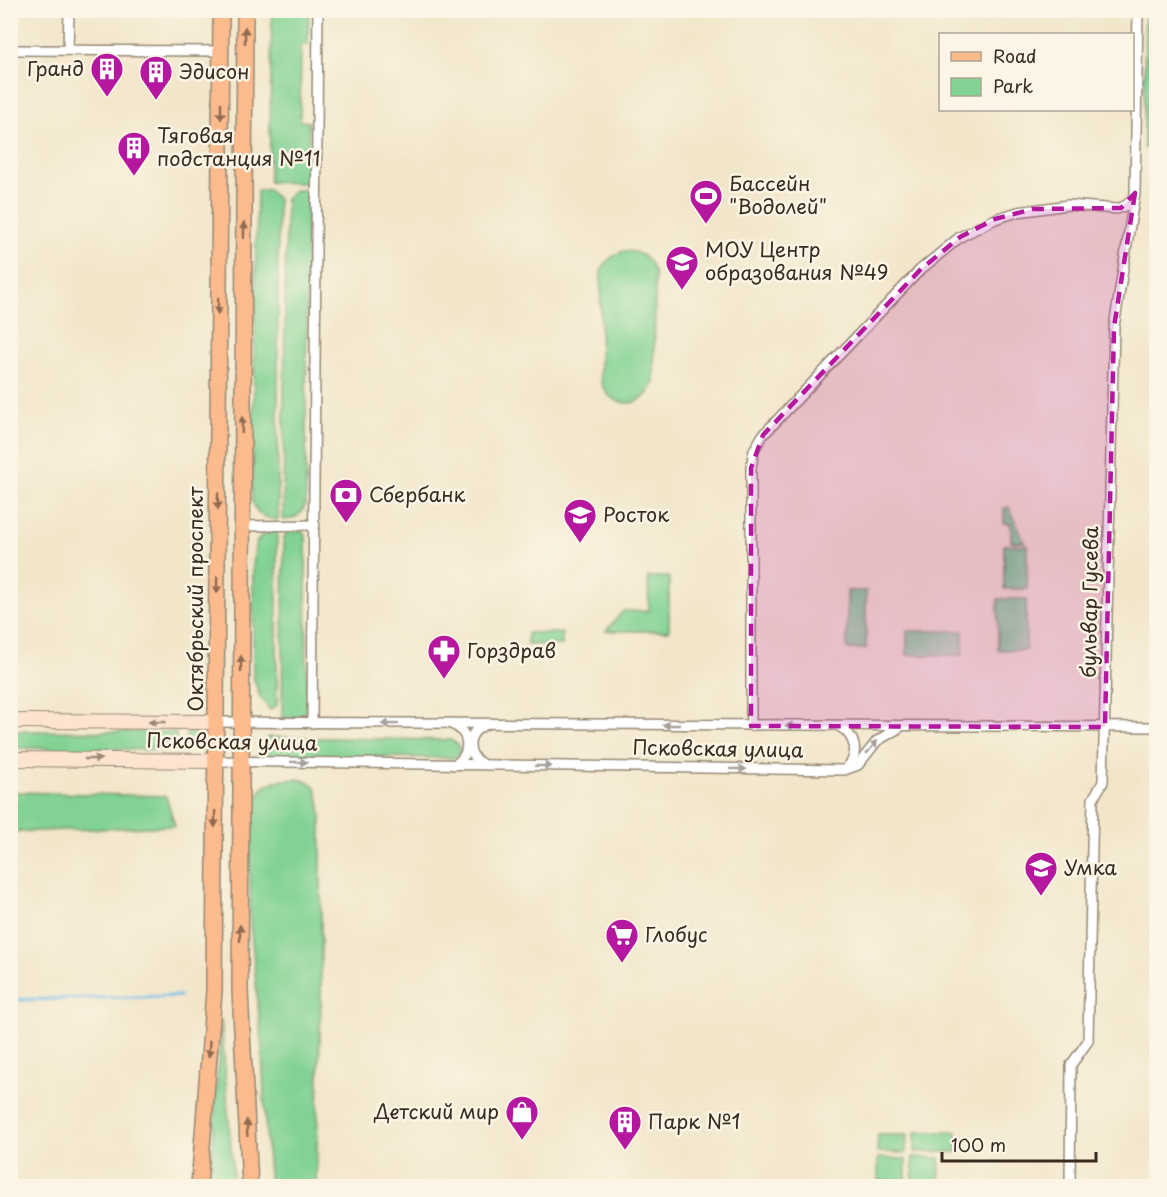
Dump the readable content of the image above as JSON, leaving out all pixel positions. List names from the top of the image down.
{
  "streets": {
    "main road": ["Октябрьский проспект", "Псковская улица"],
    "street": ["бульвар Гусева"]
  },
  "crossings": [
    ["Октябрьский проспект", "Псковская улица"],
    ["бульвар Гусева", "Псковская улица"]
  ],
  "places": {
    "building": [
      "Гранд",
      "Эдисон",
      "Тяговая подстанция №11",
      "Парк №1"
    ],
    "sports": ["Бассейн \"Водолей\""],
    "school or university": ["МОУ Центр образования №49", "Росток", "Умка"],
    "bank": ["Сбербанк"],
    "pharmacy": ["Горздрав"],
    "supermarket": ["Глобус"],
    "shop": ["Детский мир"]
  },
  "legend": ["Road", "Park"],
  "scale_bar": "100 m"
}
